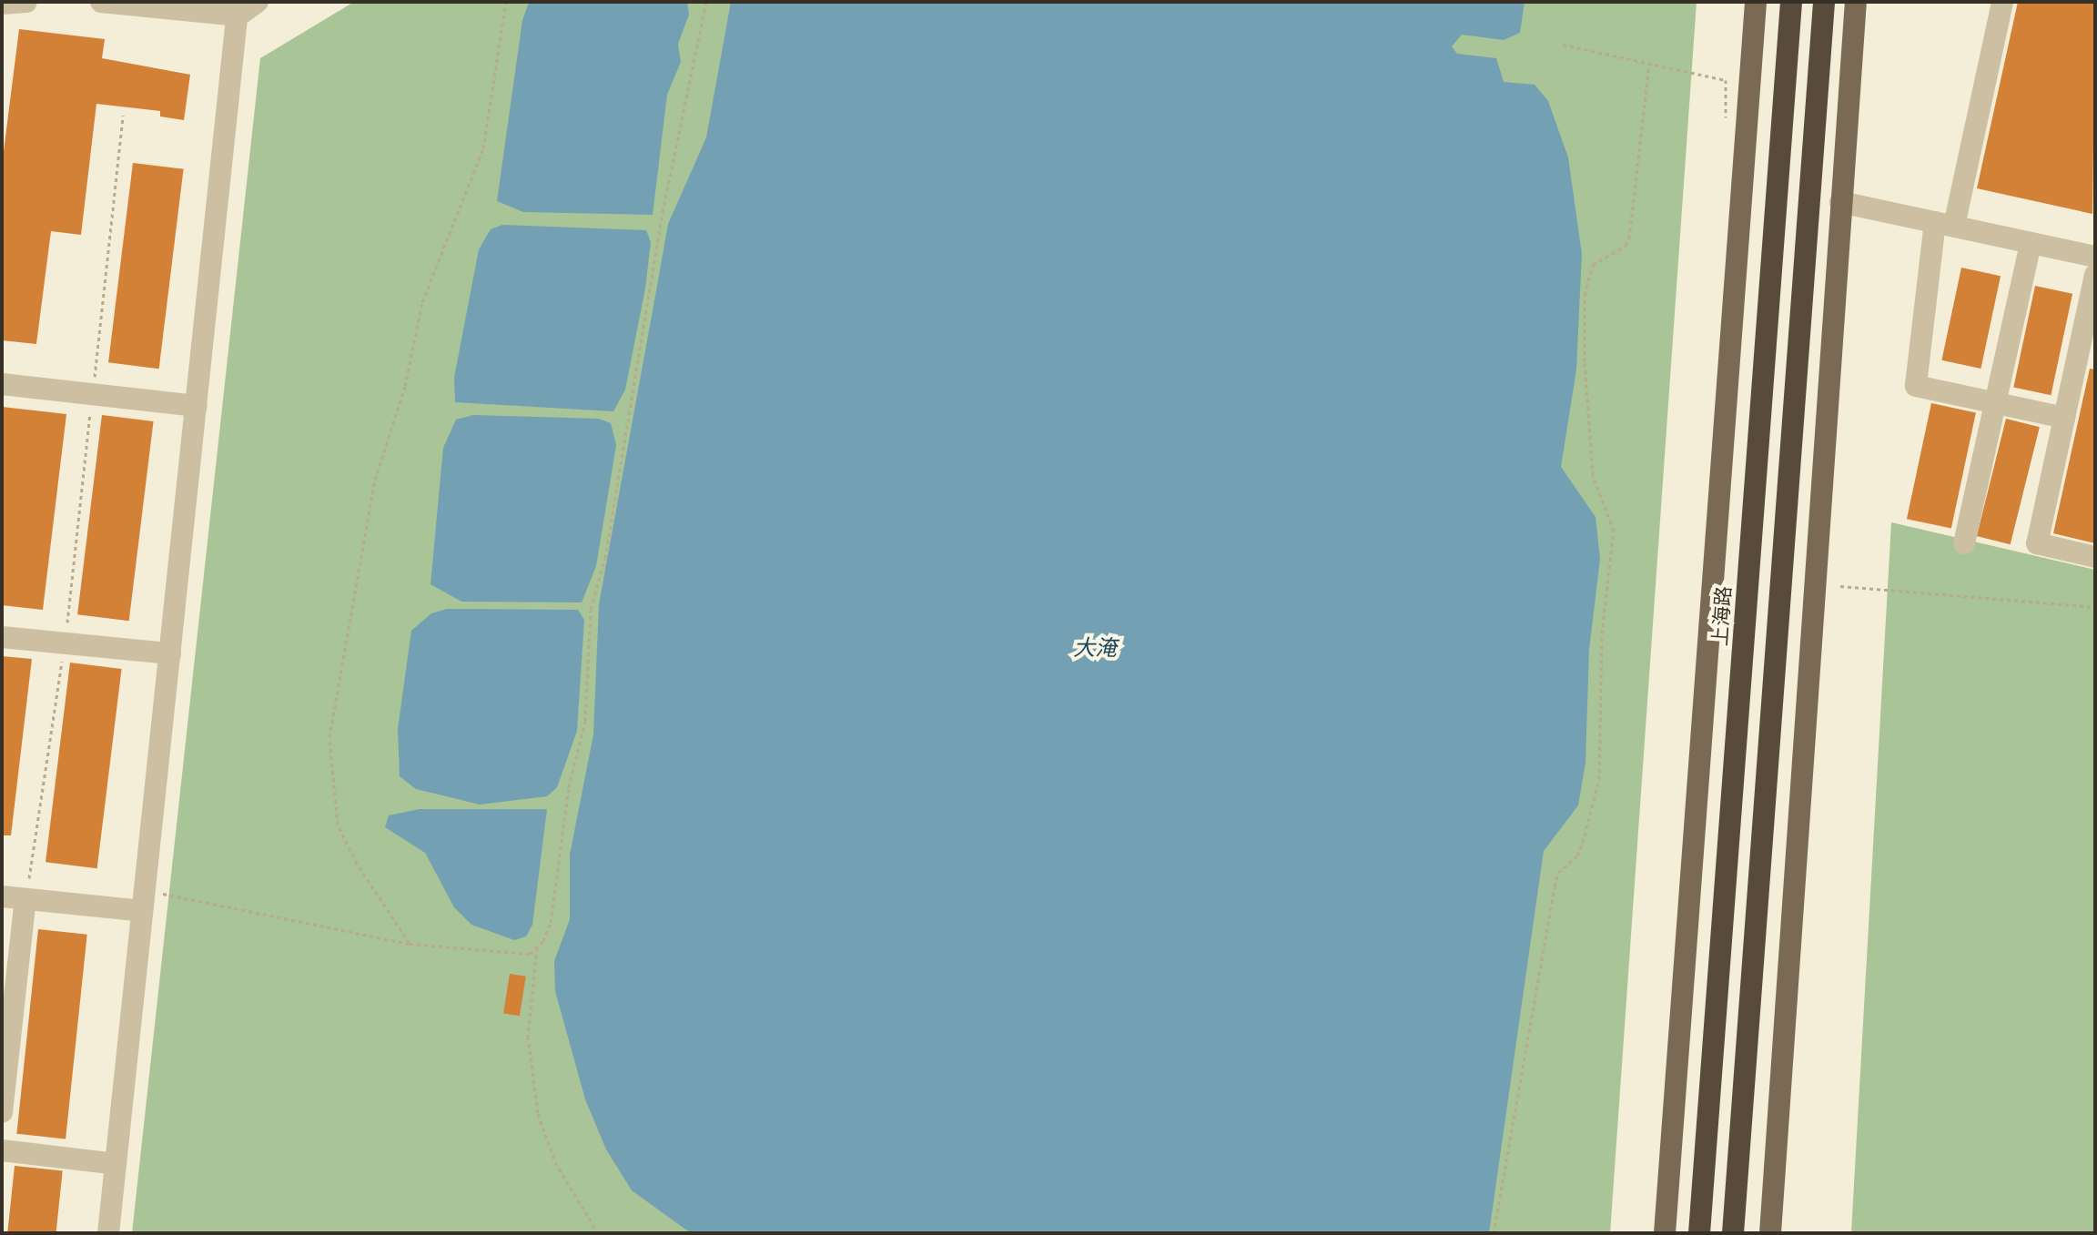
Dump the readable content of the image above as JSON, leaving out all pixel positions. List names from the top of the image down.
{
  "streets": {
    "highway": ["上海路"]
  },
  "water": ["大淹"]
}
